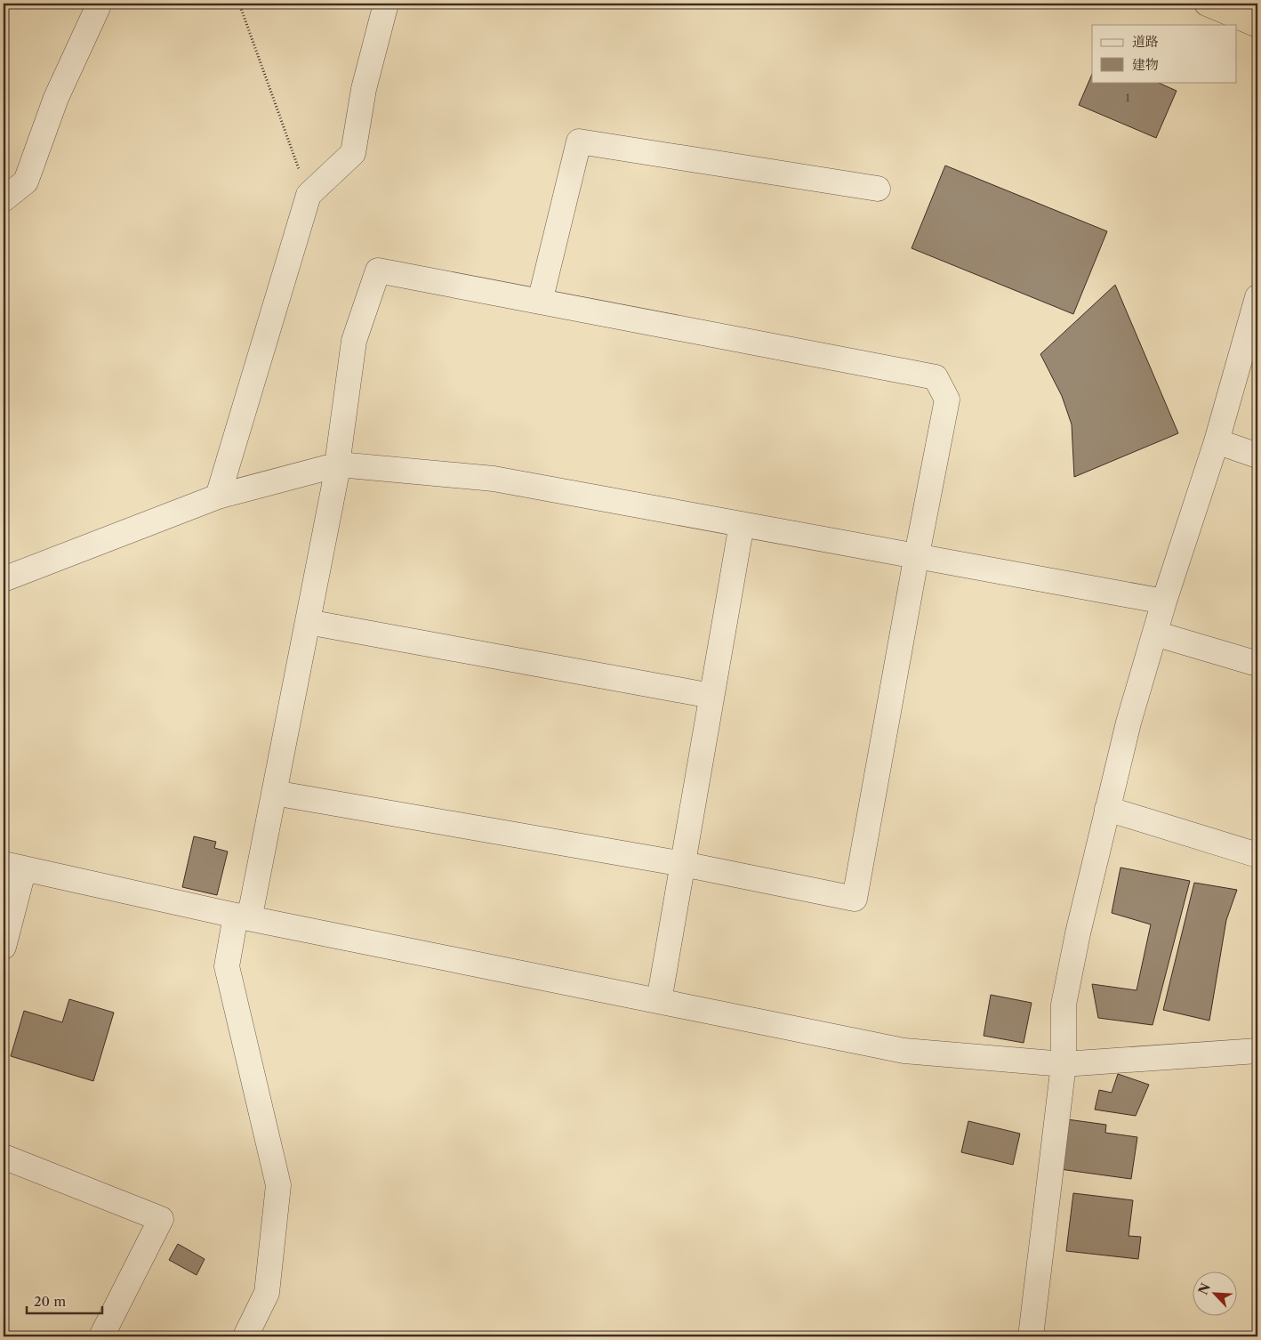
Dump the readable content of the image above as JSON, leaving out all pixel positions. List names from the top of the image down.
{
  "house_numbers": ["1"],
  "legend": ["道路", "建物"],
  "scale_bar": "20 m",
  "north": "top left"
}
